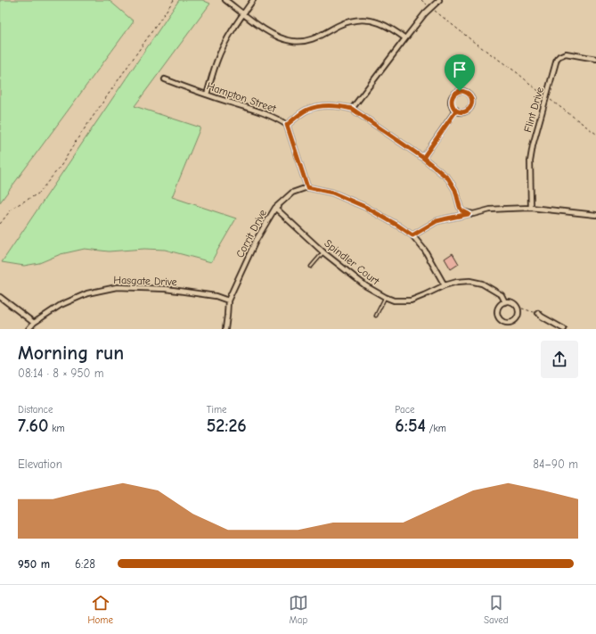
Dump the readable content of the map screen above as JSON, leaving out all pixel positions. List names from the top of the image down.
{
  "streets": {
    "street": [
      "Hampton Street",
      "Flint Drive",
      "Corrit Drive",
      "Spindler Court",
      "Hasgate Drive"
    ]
  },
  "crossings": [
    ["Corrit Drive", "Spindler Court"],
    ["Corrit Drive", "Hasgate Drive"]
  ],
  "page": {
    "heading": ["Morning run", "08:14 · 8 × 950 m"],
    "stats": [
      ["Distance", "7.60 km"],
      ["Time", "52:26"],
      ["Pace", "6:54 /km"]
    ],
    "chart": ["Elevation", "84–90 m"],
    "list": [
      {
        "name": "950 m",
        "note": "6:28"
      }
    ],
    "tabs": ["Home", "Map", "Saved"]
  }
}
